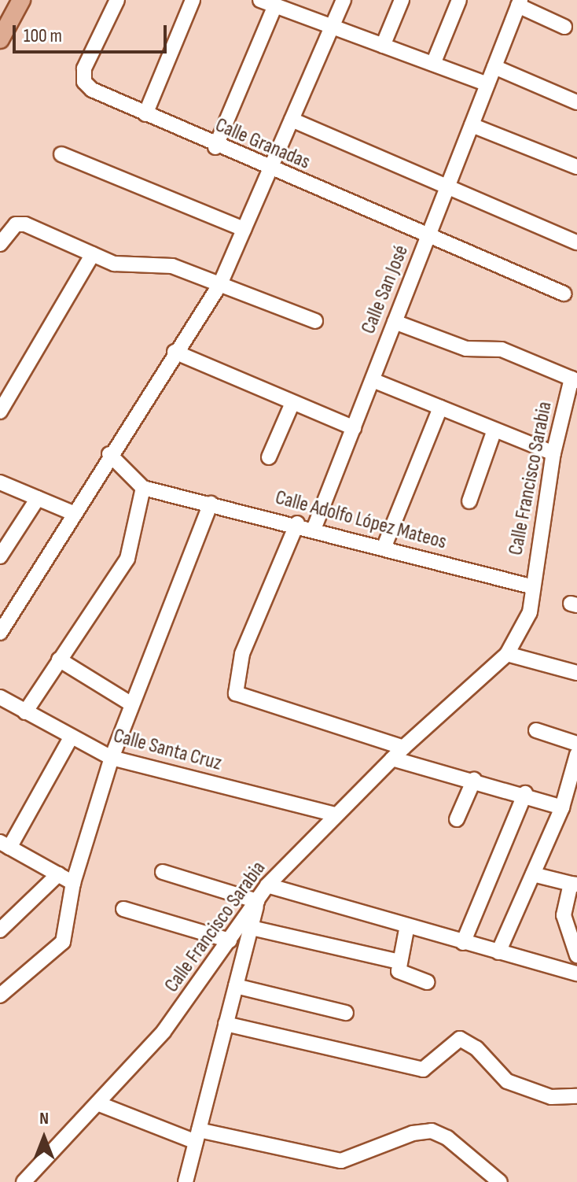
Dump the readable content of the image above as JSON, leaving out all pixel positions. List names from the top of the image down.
{
  "streets": {
    "street": [
      "Calle Granadas",
      "Calle San José",
      "Calle Francisco Sarabia",
      "Calle Adolfo López Mateos",
      "Calle Santa Cruz"
    ]
  },
  "crossings": [
    ["Calle Granadas", "Calle San José"],
    ["Calle San José", "Calle Adolfo López Mateos"],
    ["Calle Francisco Sarabia", "Calle Adolfo López Mateos"],
    ["Calle Francisco Sarabia", "Calle Santa Cruz"]
  ],
  "scale_bar": "100 m",
  "north": "top"
}
